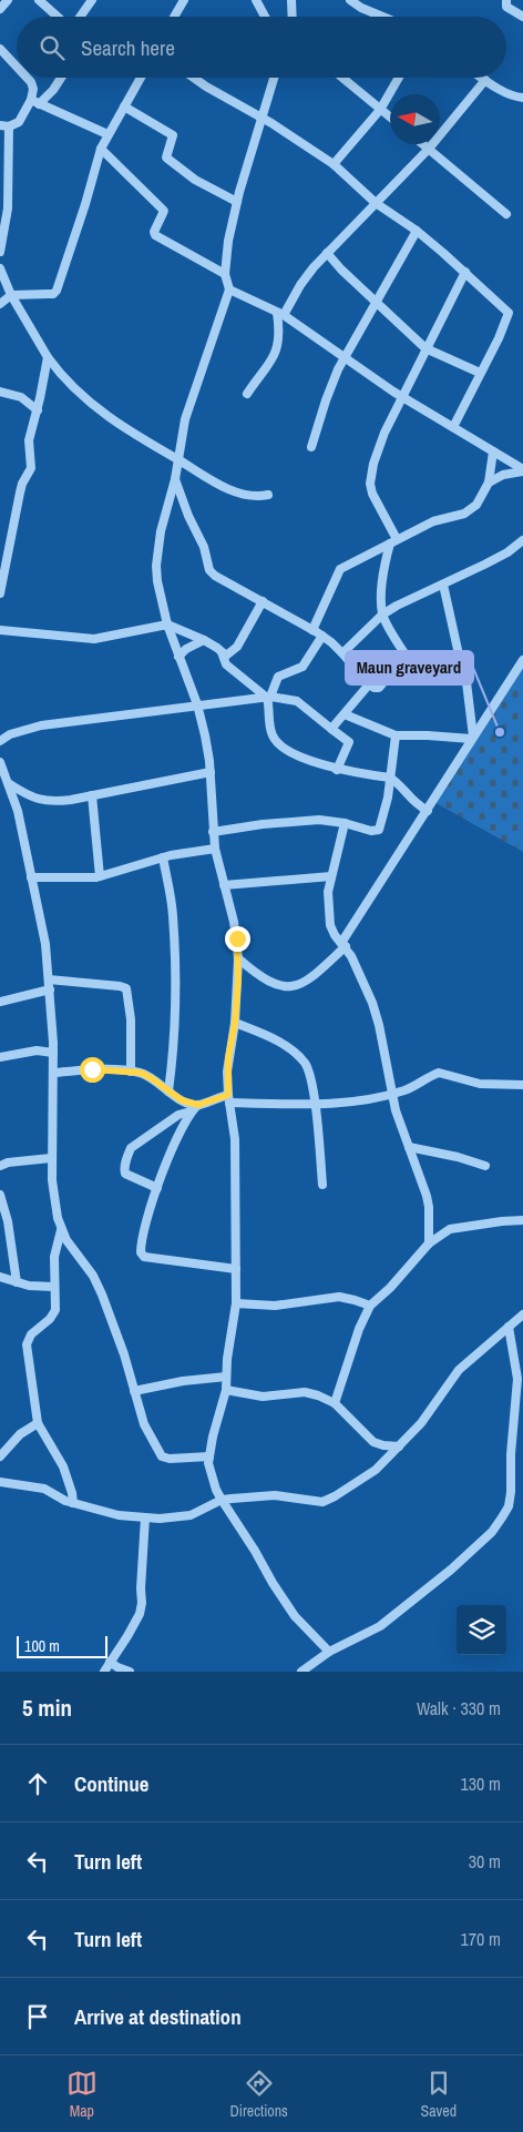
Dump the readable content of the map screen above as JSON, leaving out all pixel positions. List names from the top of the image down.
{
  "places": ["Maun graveyard"],
  "scale_bar": "100 m",
  "north": "left",
  "page": {
    "search": "Search here",
    "scale": "100 m",
    "heading": ["5 min", "Walk · 330 m"],
    "list": [
      ["Continue", "130 m"],
      ["Turn left", "30 m"],
      ["Turn left", "170 m"],
      "Arrive at destination"
    ],
    "nav": ["Map", "Directions", "Saved"]
  }
}
